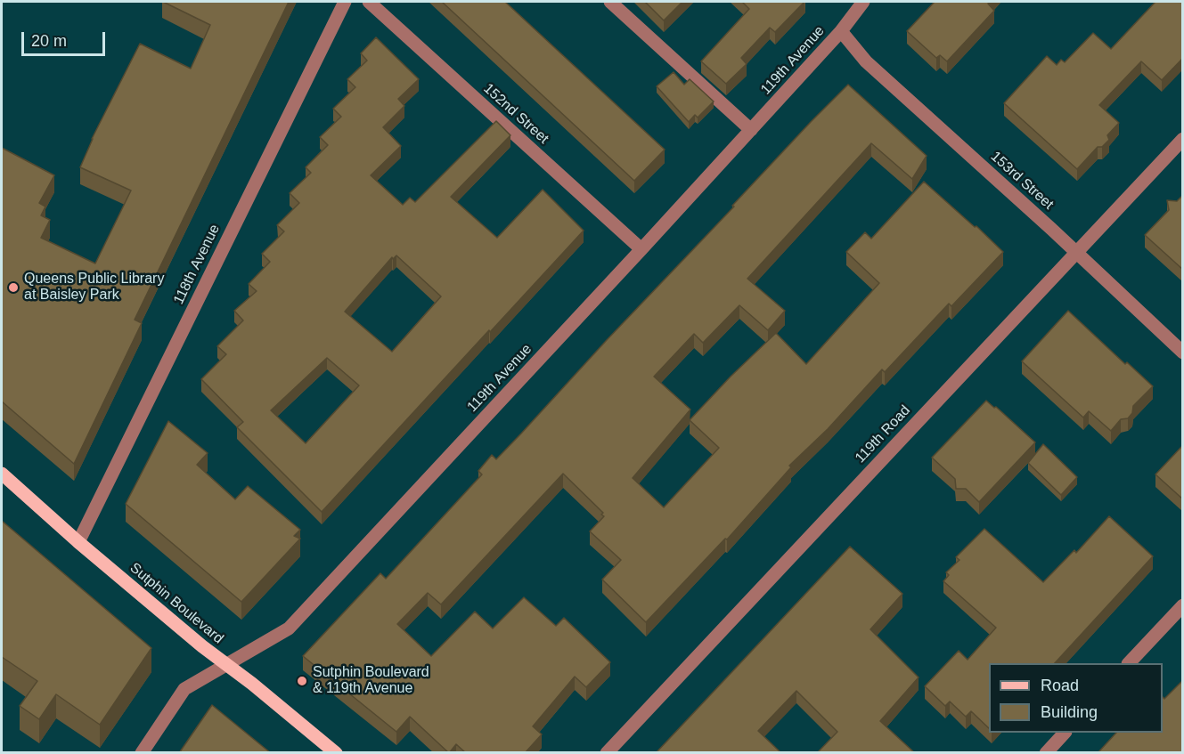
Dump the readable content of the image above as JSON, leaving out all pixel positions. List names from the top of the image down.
{
  "streets": {
    "main road": ["Sutphin Boulevard"],
    "street": [
      "119th Avenue",
      "152nd Street",
      "153rd Street",
      "118th Avenue",
      "119th Road"
    ]
  },
  "crossings": [
    ["119th Avenue", "152nd Street"],
    ["119th Avenue", "153rd Street"],
    ["119th Avenue", "Sutphin Boulevard"],
    ["153rd Street", "119th Road"],
    ["118th Avenue", "Sutphin Boulevard"]
  ],
  "places": ["Queens Public Library at Baisley Park", "Sutphin Boulevard & 119th Avenue"],
  "legend": ["Road", "Building"],
  "scale_bar": "20 m"
}
